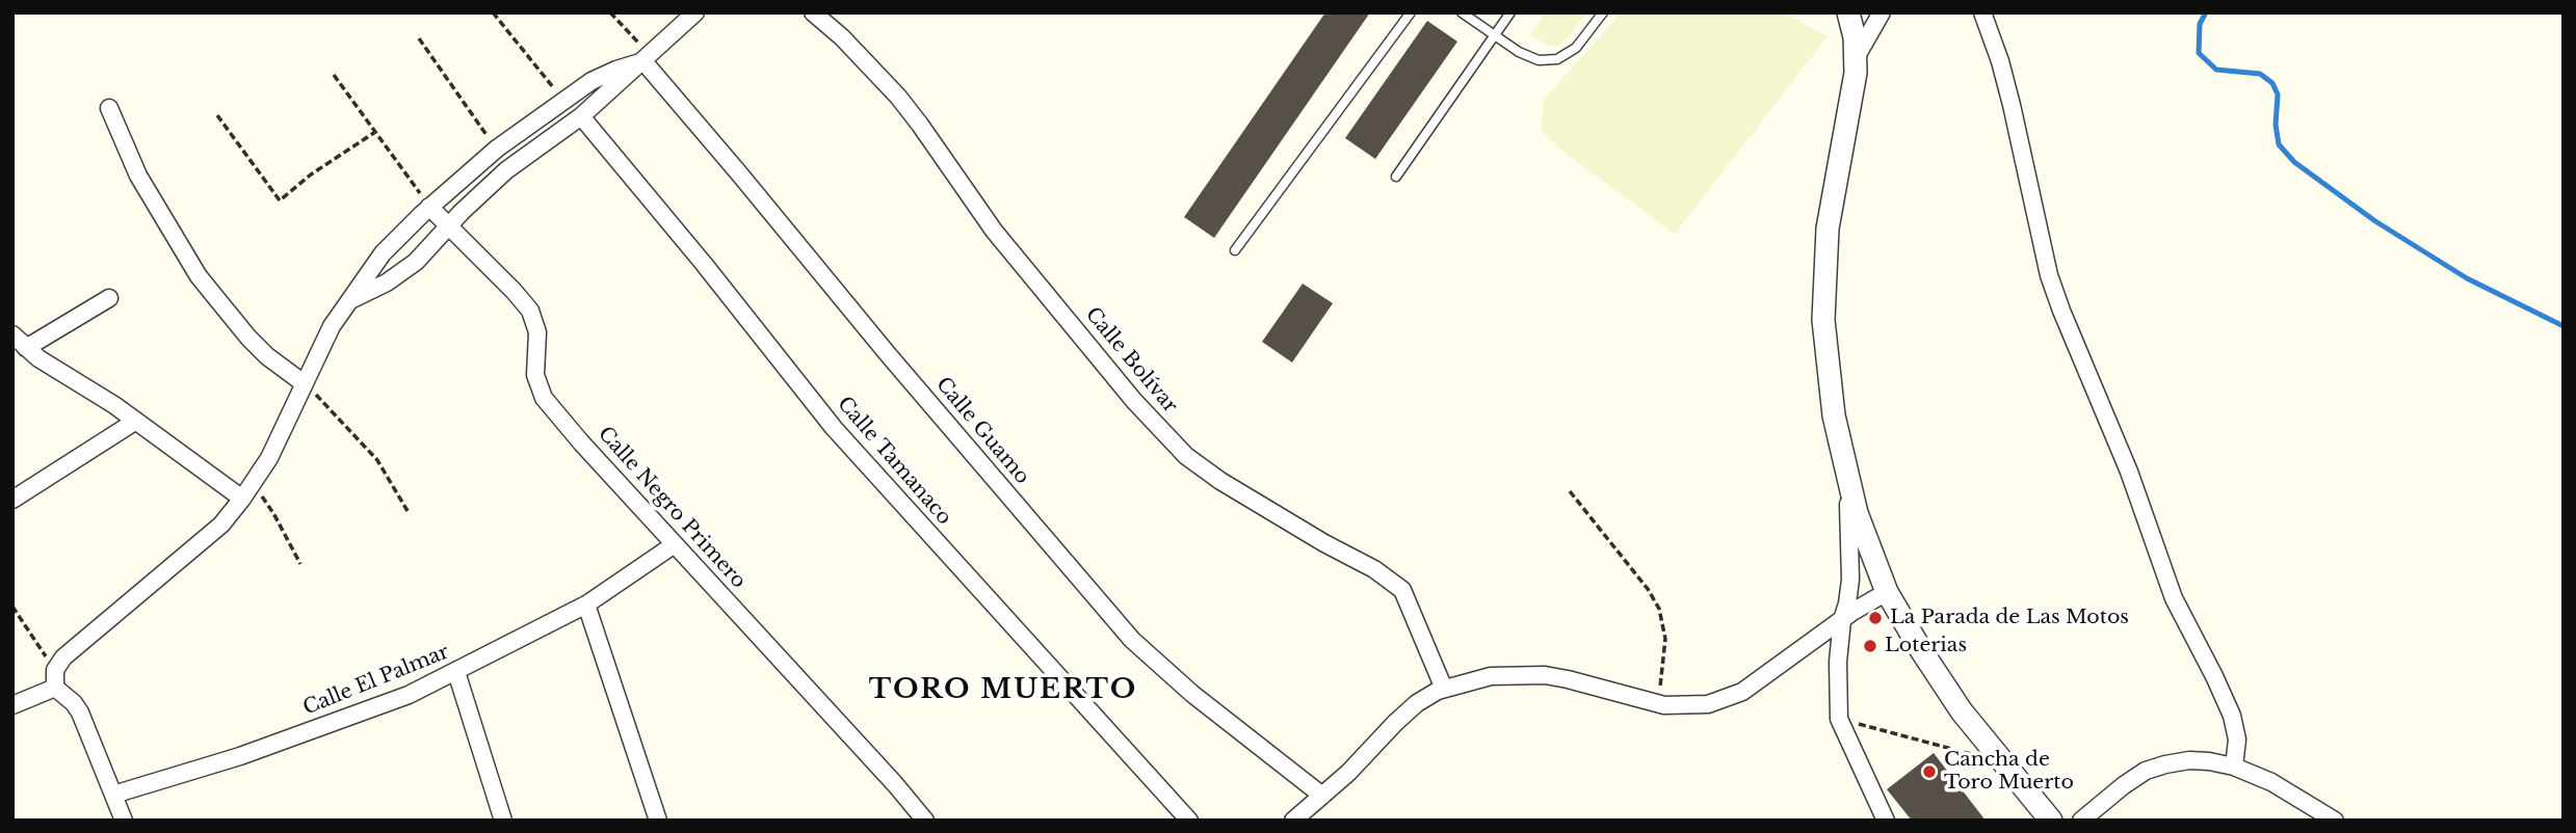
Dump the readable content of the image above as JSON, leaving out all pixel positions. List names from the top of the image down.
{
  "streets": {
    "street": [
      "Calle Bolívar",
      "Calle Guamo",
      "Calle Tamanaco",
      "Calle Negro Primero",
      "Calle El Palmar"
    ]
  },
  "crossings": [
    ["Calle Negro Primero", "Calle El Palmar"]
  ],
  "districts": ["TORO MUERTO"],
  "places": ["La Parada de Las Motos", "Loterias", "Cancha de Toro Muerto"]
}
